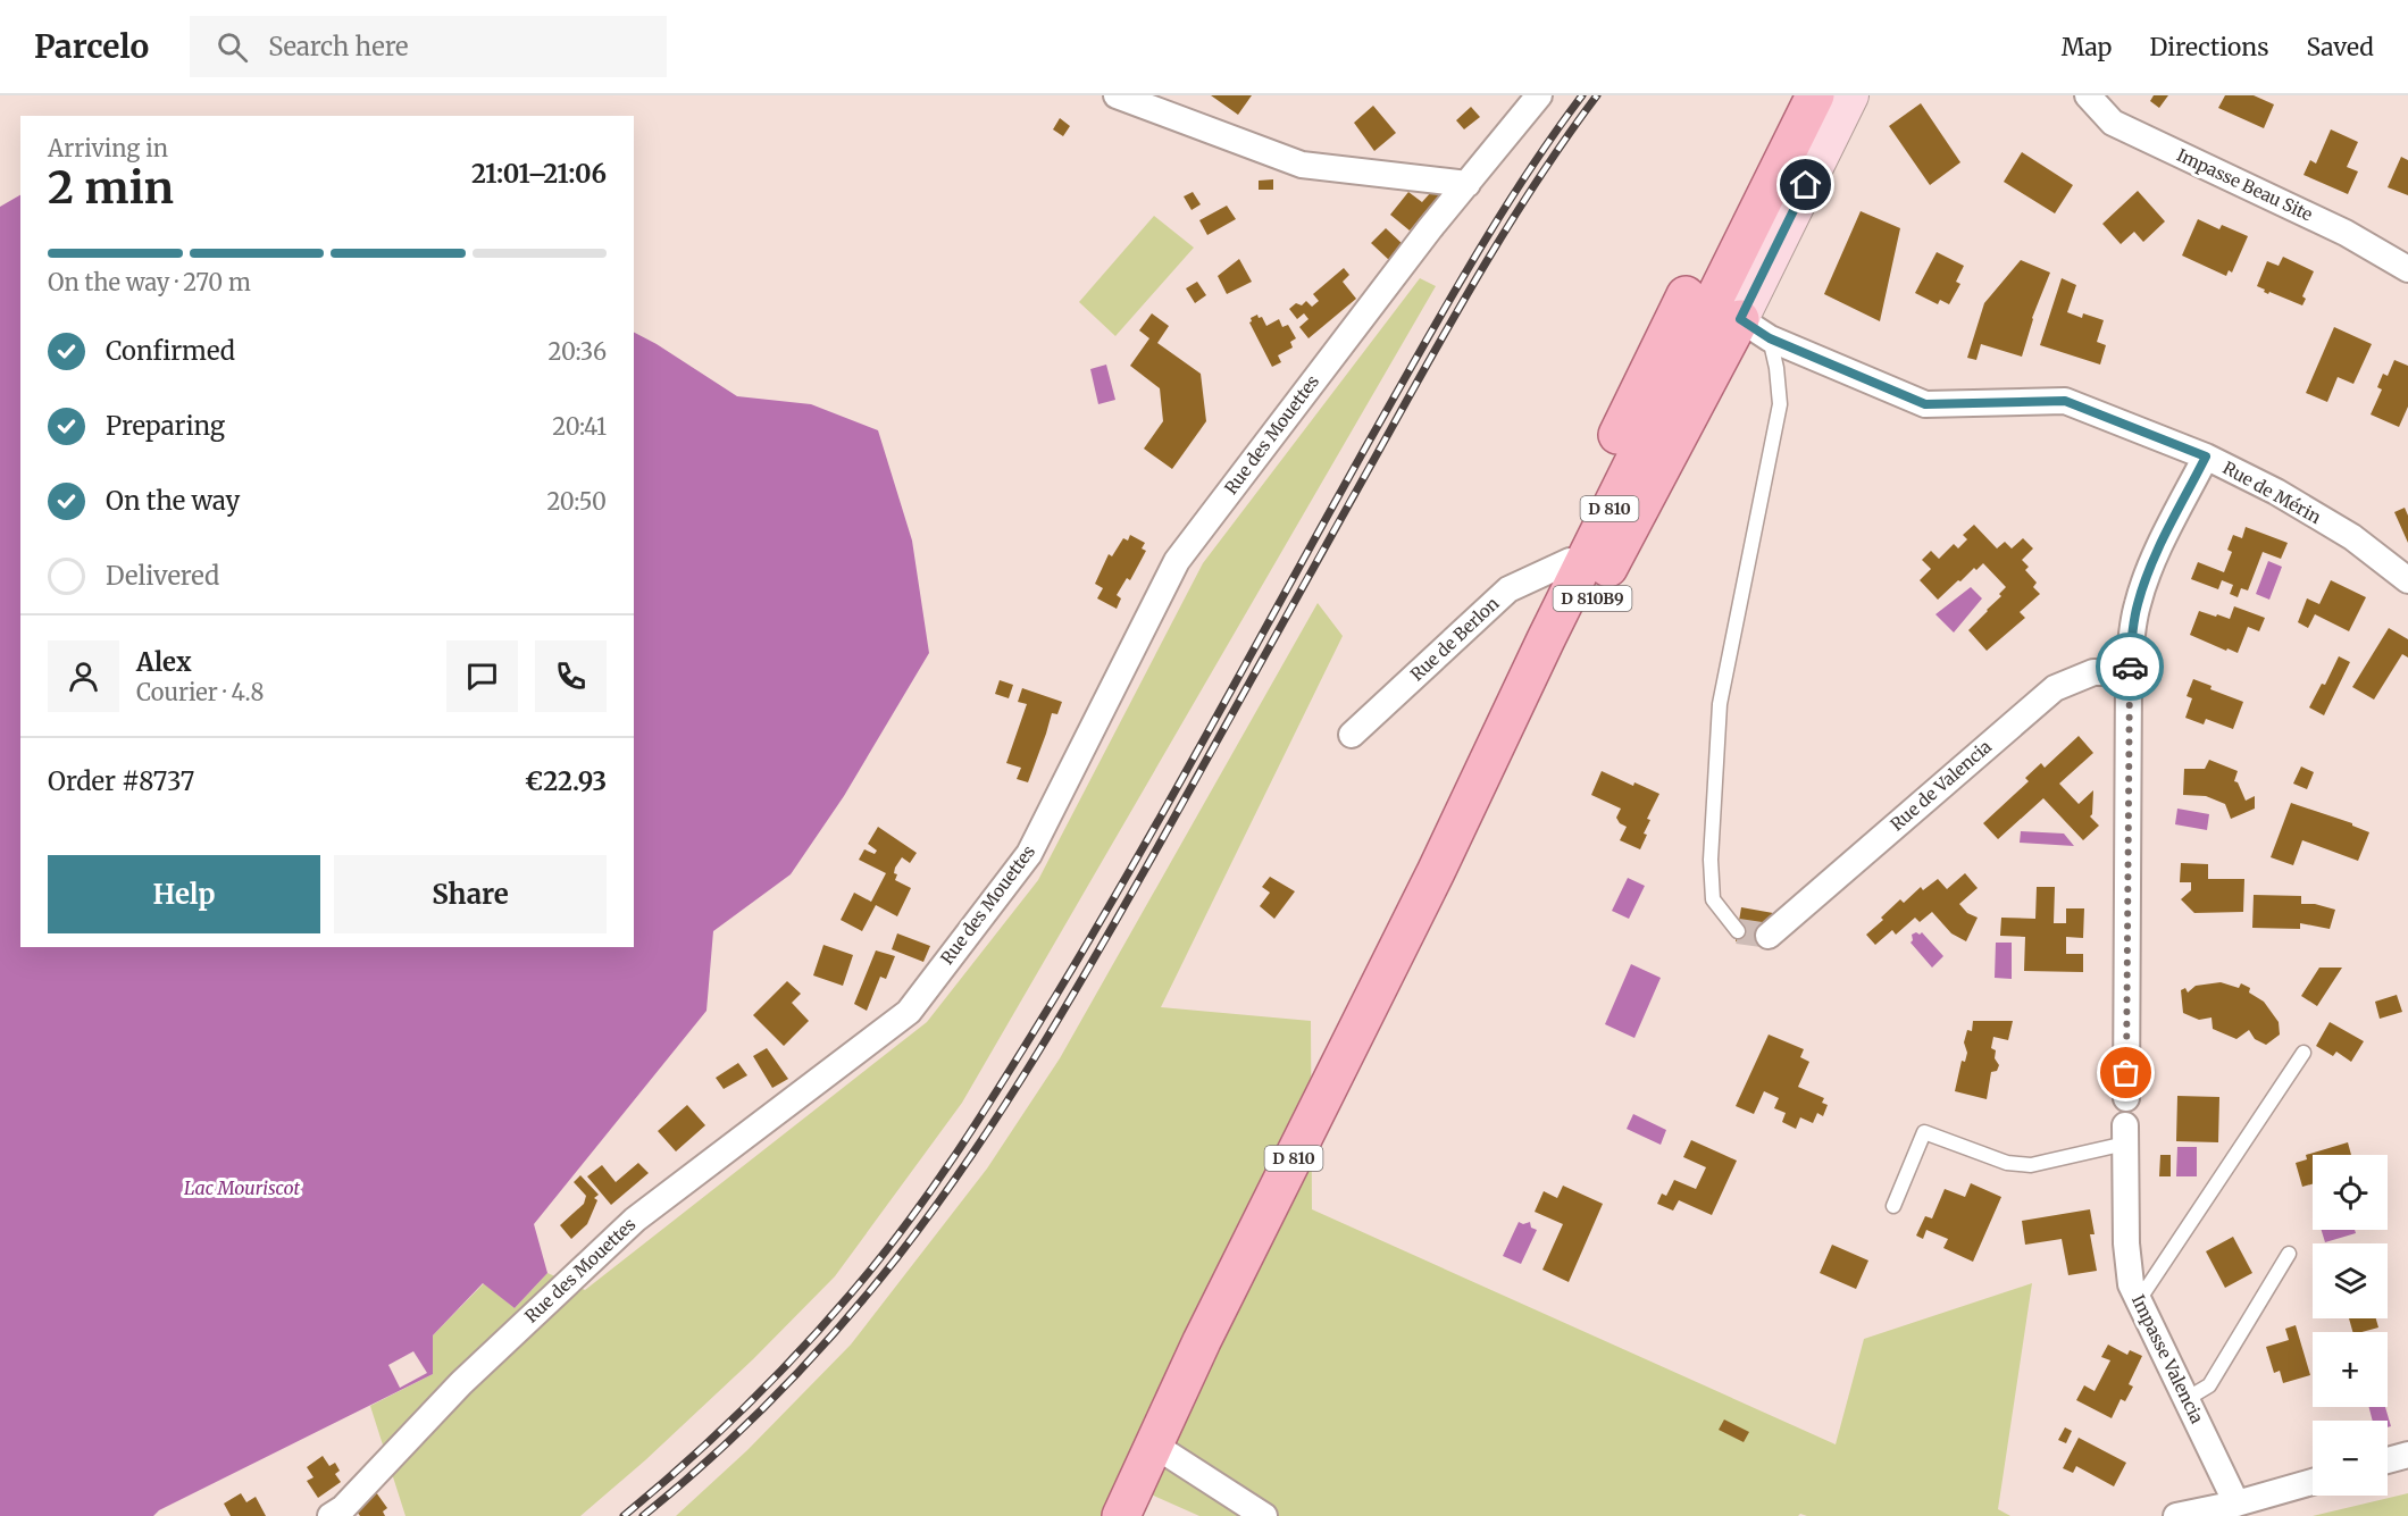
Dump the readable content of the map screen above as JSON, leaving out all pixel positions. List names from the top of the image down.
{
  "streets": {
    "main road": ["D 810", "D 810B9"],
    "street": [
      "Impasse Beau Site",
      "Rue des Mouettes",
      "Rue de Mérin",
      "Rue de Berlon",
      "Rue de Valencia",
      "Impasse Valencia"
    ]
  },
  "crossings": [
    ["Rue de Mérin", "D 810B9"],
    ["D 810", "D 810B9"]
  ],
  "water": ["Lac Mouriscot"],
  "page": {
    "header": "Parcelo",
    "search": "Search here",
    "nav": ["Map", "Directions", "Saved"],
    "heading": ["2 min", "Arriving in", "21:01–21:06"],
    "panel": [
      "Alex",
      "Courier · 4.8",
      "Order #8737",
      "€22.93"
    ],
    "bar": "On the way · 270 m",
    "list": [
      ["Confirmed", "20:36"],
      ["Preparing", "20:41"],
      ["On the way", "20:50"],
      "Delivered"
    ],
    "buttons": ["Help", "Share"],
    "map_buttons": ["+", "−"]
  }
}
